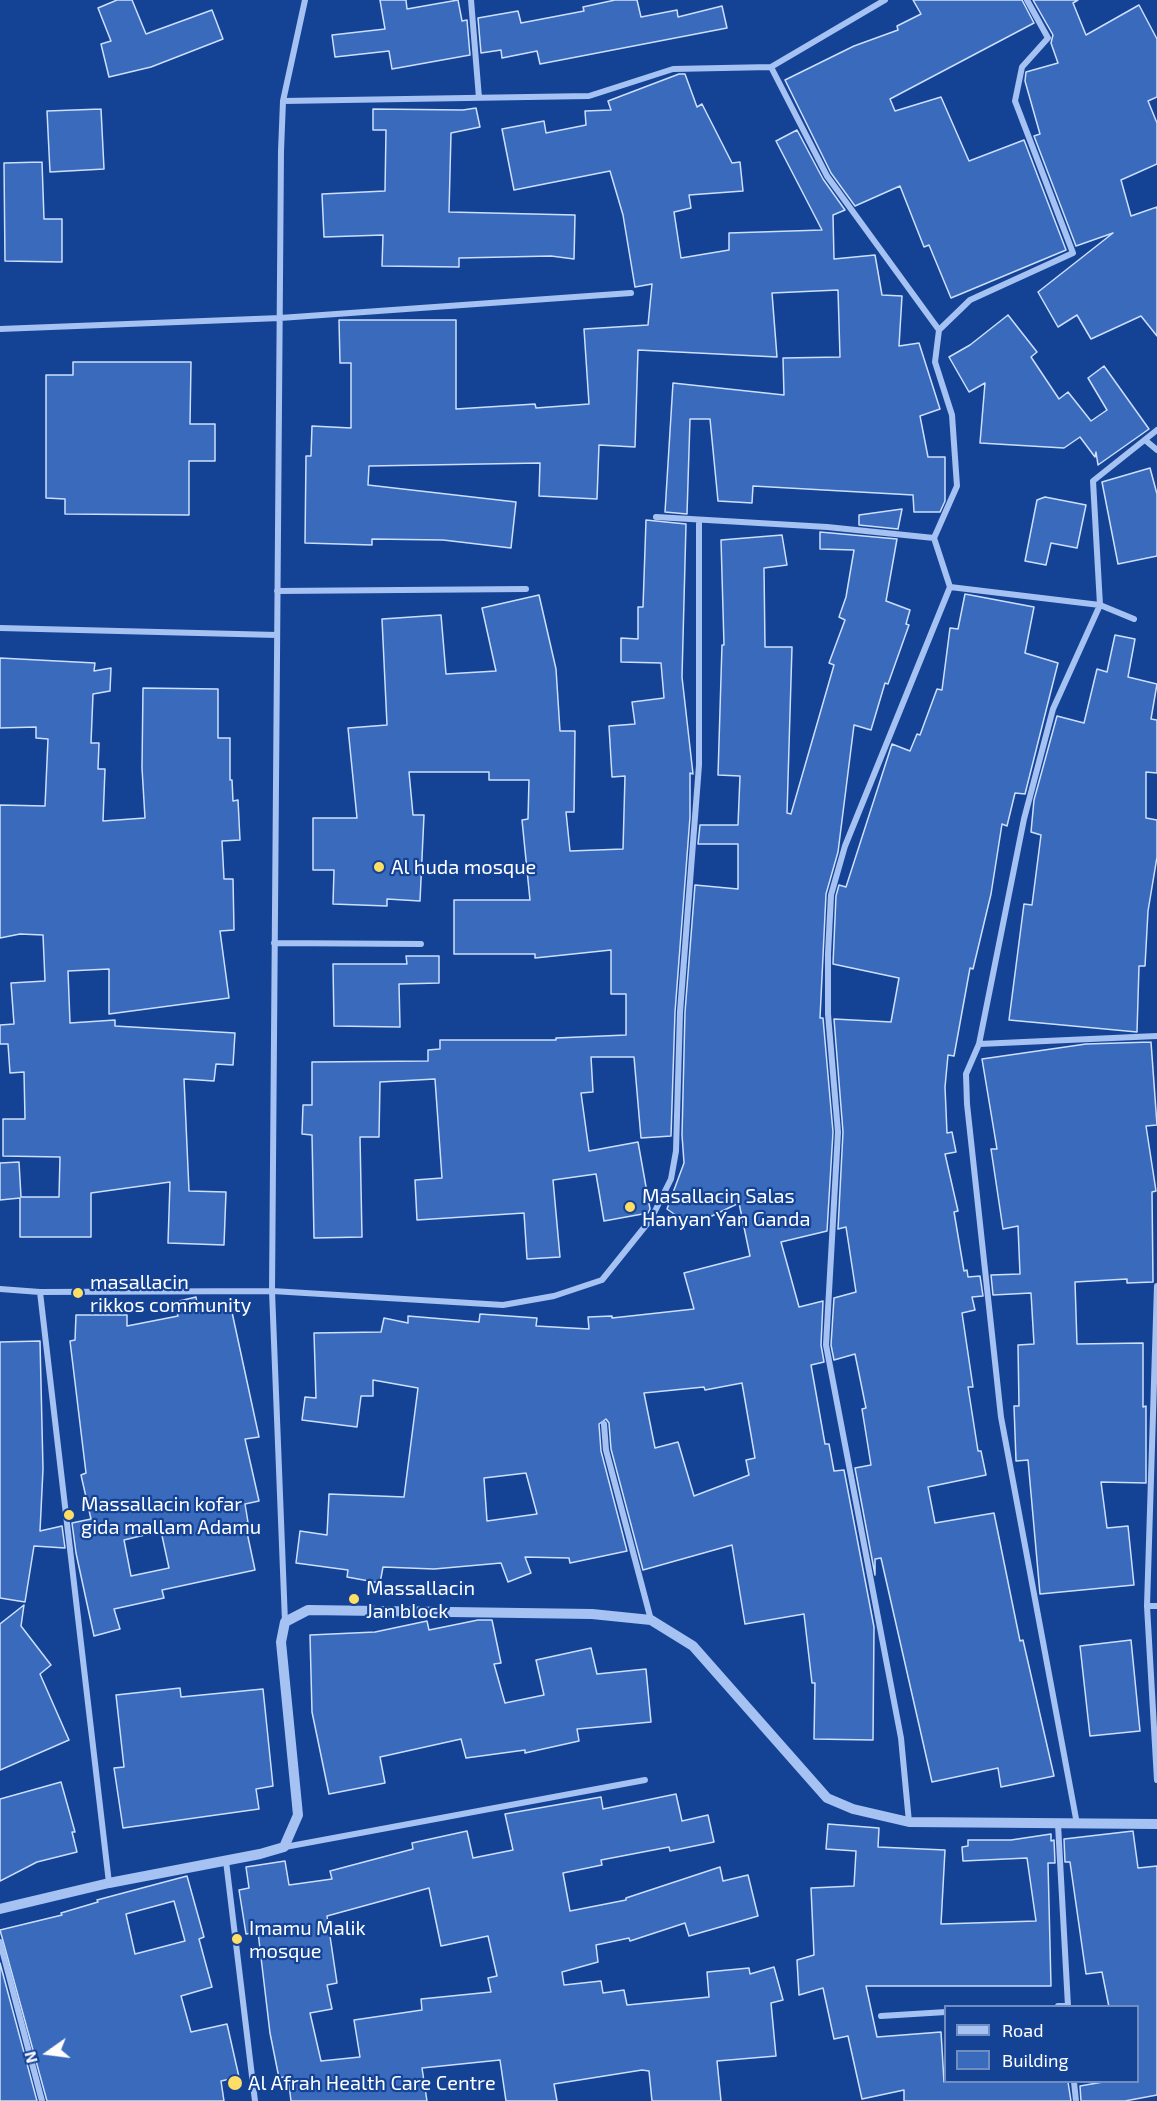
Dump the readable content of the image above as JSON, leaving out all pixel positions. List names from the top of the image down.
{
  "places": [
    "Al huda mosque",
    "Masallacin Salas Hanyan Yan Ganda",
    "masallacin rikkos community",
    "Massallacin kofar gida mallam Adamu",
    "Massallacin Jan block",
    "Imamu Malik mosque",
    "Al Afrah Health Care Centre"
  ],
  "legend": ["Road", "Building"],
  "north": "left"
}
